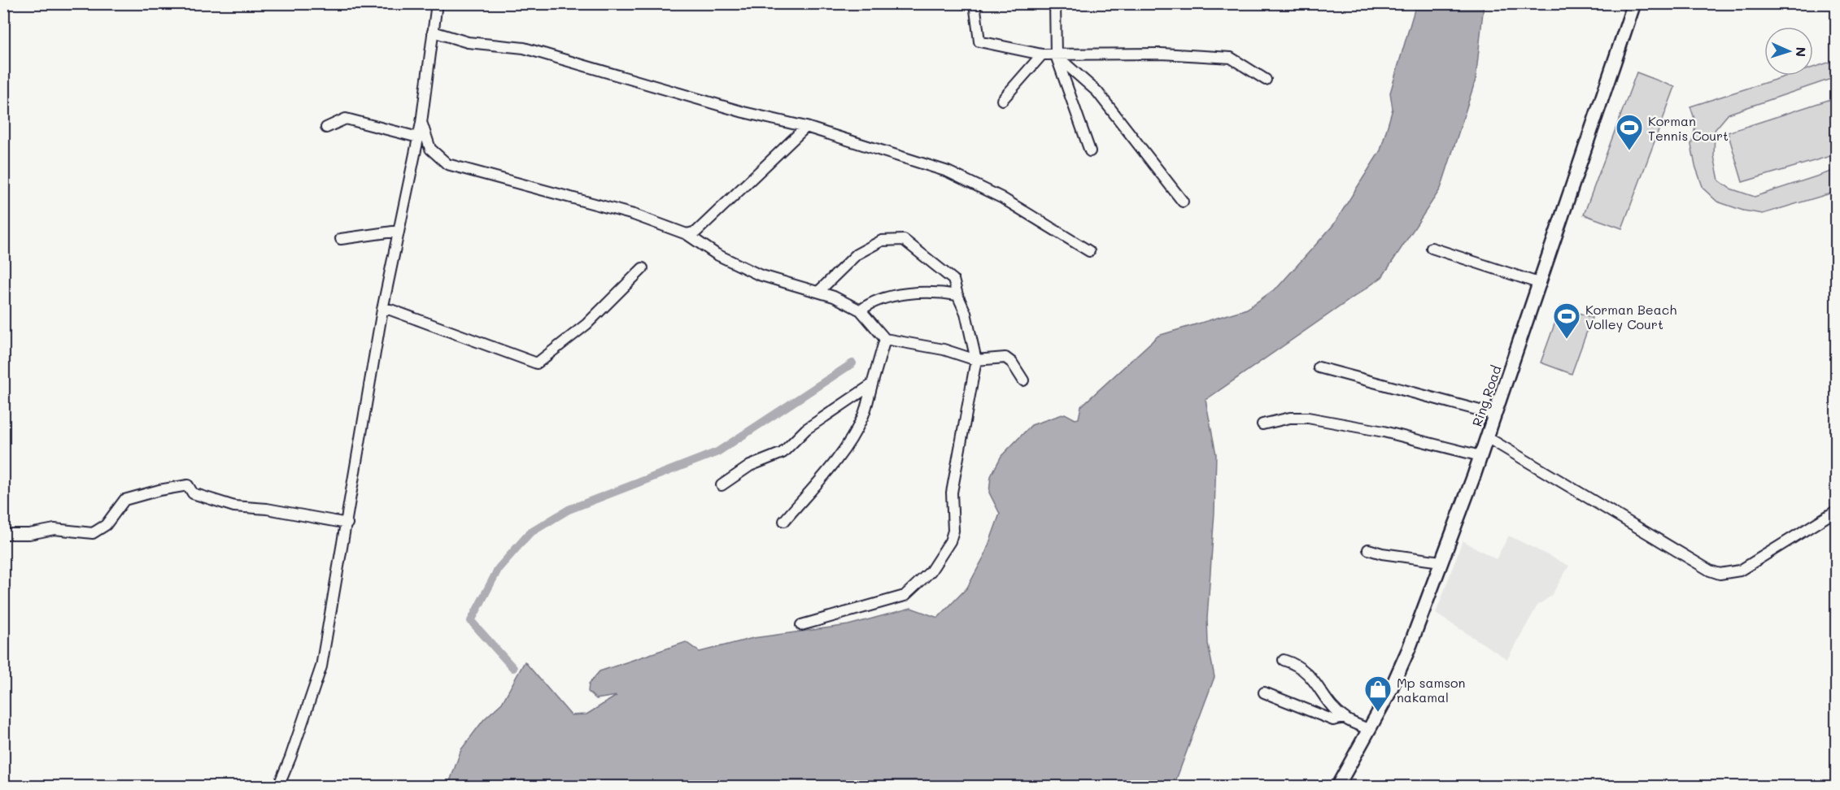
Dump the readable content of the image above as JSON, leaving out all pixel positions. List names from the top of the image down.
{
  "streets": {
    "main road": ["Ring Road"]
  },
  "places": {
    "sports": ["Korman Tennis Court", "Korman Beach Volley Court"],
    "shop": ["Mp samson nakamal"]
  },
  "north": "right"
}
